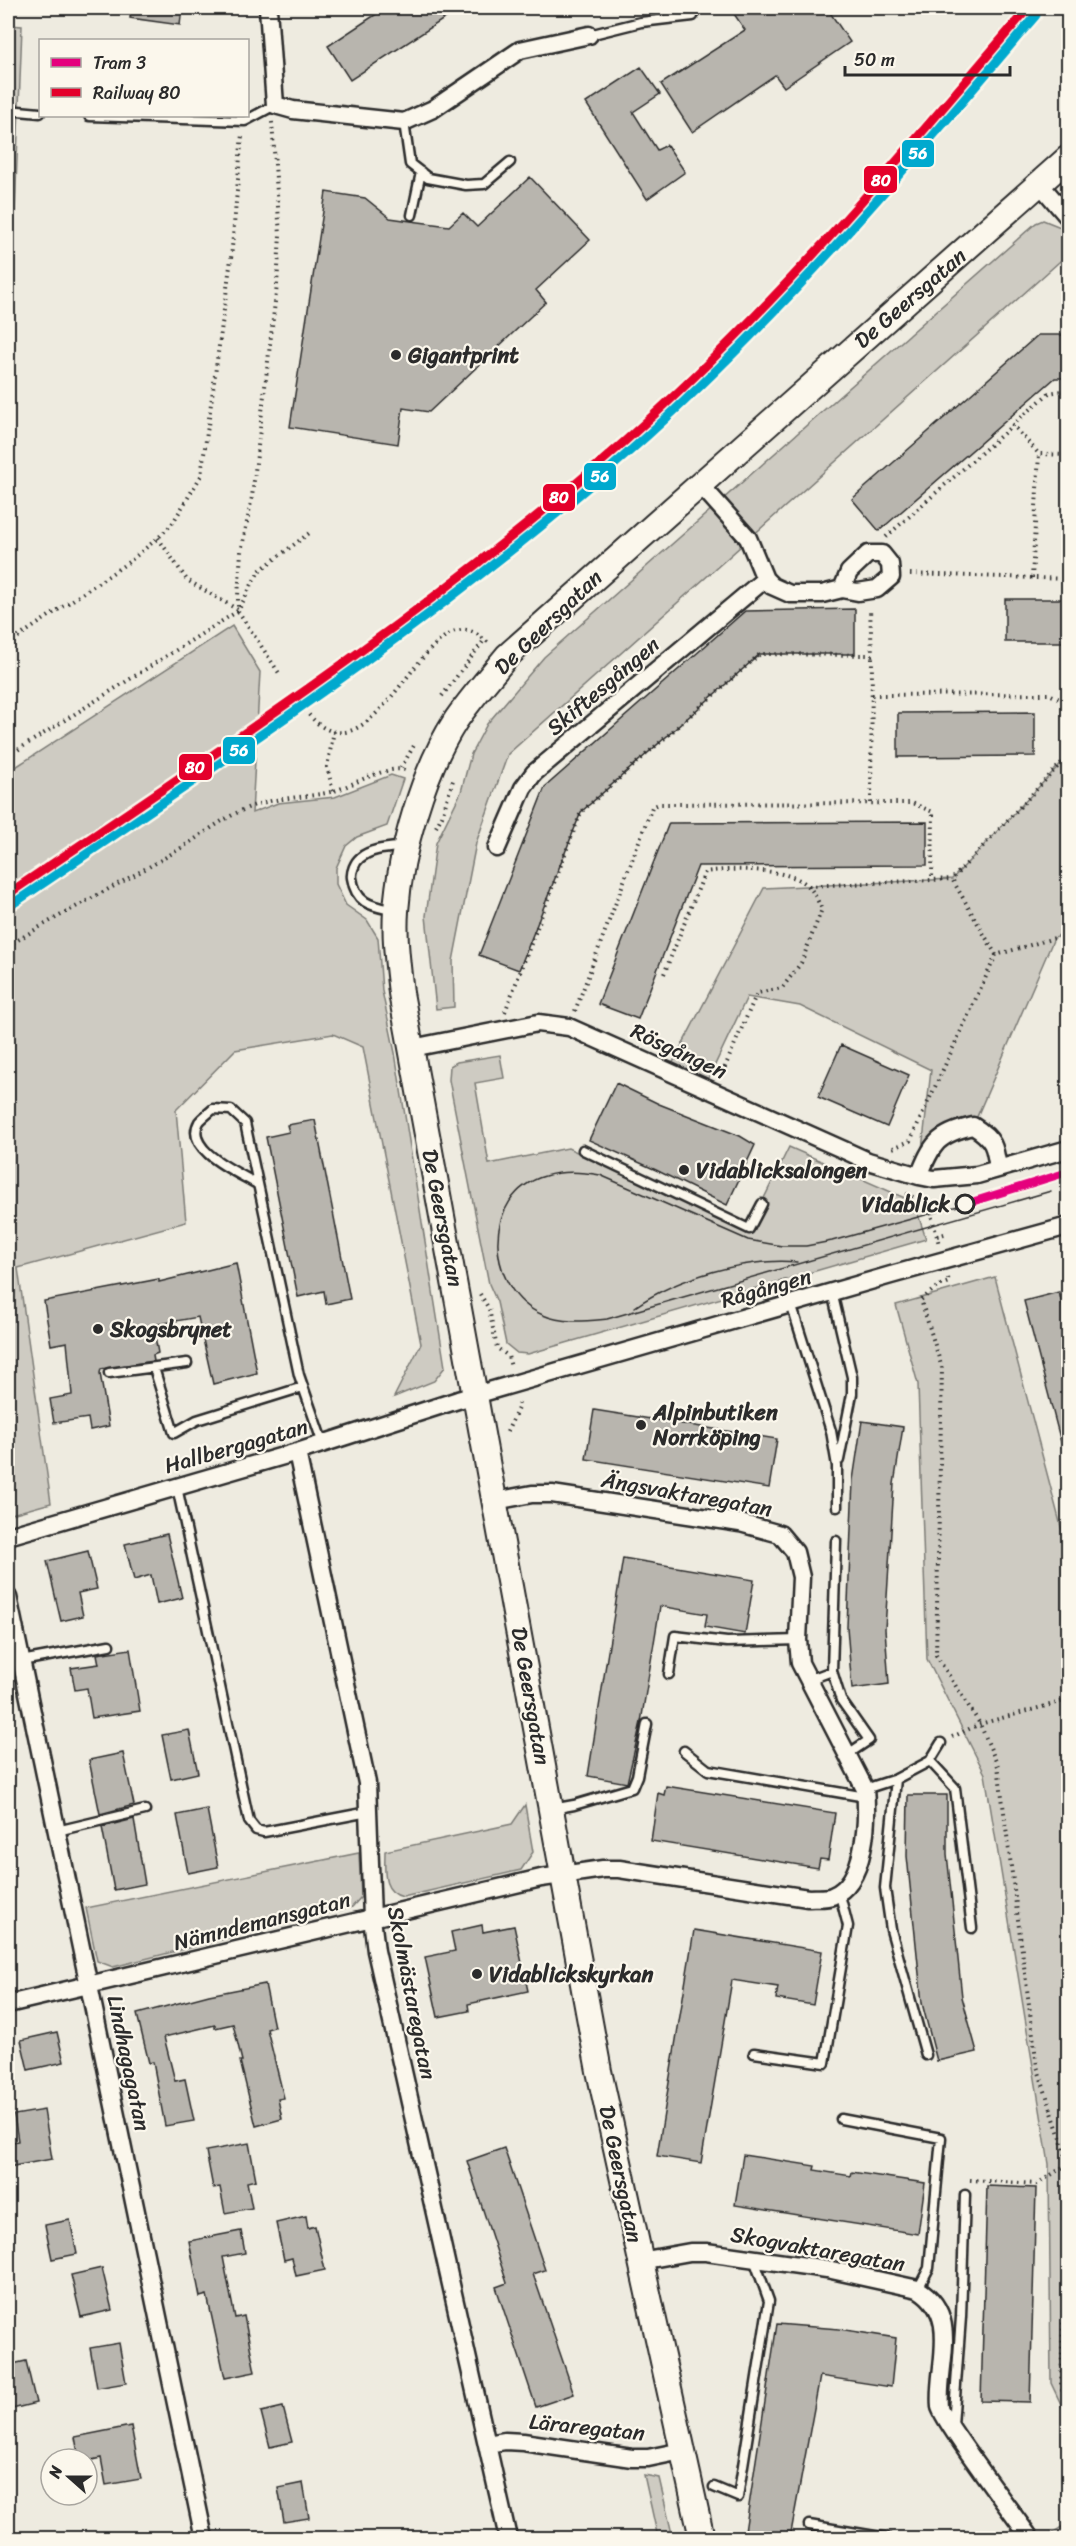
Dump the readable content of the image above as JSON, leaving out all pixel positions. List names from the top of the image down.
{
  "streets": {
    "main road": ["De Geersgatan"],
    "street": [
      "Skiftesgången",
      "Rösgången",
      "Rågången",
      "Hallbergagatan",
      "Ängsvaktaregatan",
      "Nämndemansgatan",
      "Skolmästaregatan",
      "Lindhagagatan",
      "Skogvaktaregatan",
      "Läraregatan"
    ]
  },
  "crossings": [
    ["De Geersgatan", "Rösgången"],
    ["De Geersgatan", "Rågången"],
    ["De Geersgatan", "Hallbergagatan"],
    ["De Geersgatan", "Ängsvaktaregatan"],
    ["De Geersgatan", "Nämndemansgatan"],
    ["De Geersgatan", "Skogvaktaregatan"],
    ["De Geersgatan", "Läraregatan"],
    ["Rågången", "Hallbergagatan"],
    ["Hallbergagatan", "Skolmästaregatan"],
    ["Nämndemansgatan", "Skolmästaregatan"],
    ["Nämndemansgatan", "Lindhagagatan"],
    ["Skolmästaregatan", "Läraregatan"]
  ],
  "places": [
    "Gigantprint",
    "Vidablicksalongen",
    "Vidablick",
    "Skogsbrynet",
    "Alpinbutiken Norrköping",
    "Vidablickskyrkan"
  ],
  "lines": ["rail line 80", "transit line 56", "tram line 3"],
  "legend": ["Tram 3", "Railway 80"],
  "scale_bar": "50 m",
  "north": "left"
}
